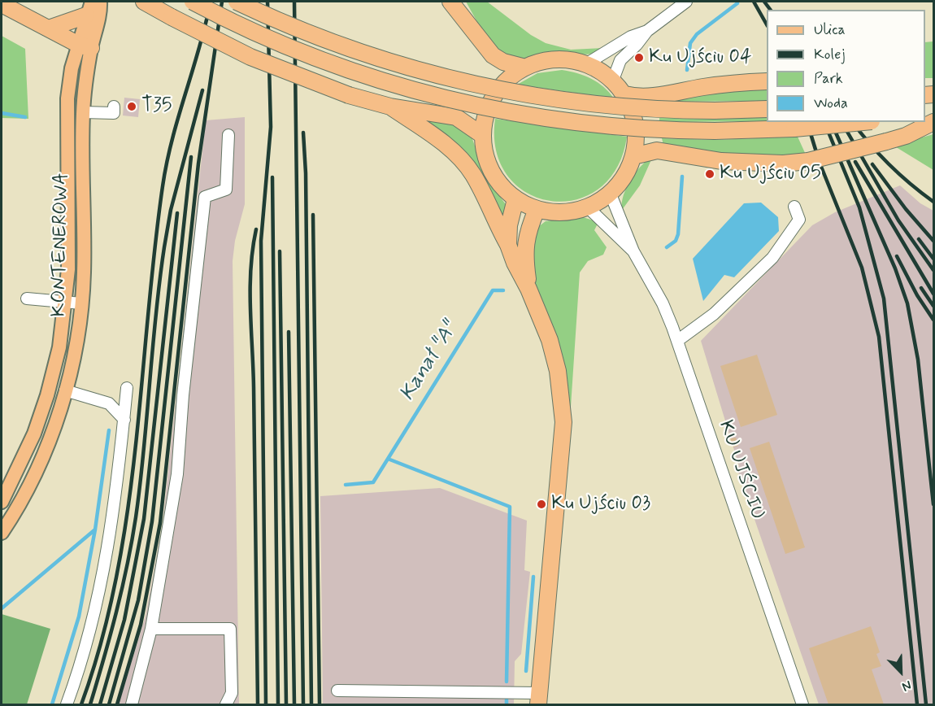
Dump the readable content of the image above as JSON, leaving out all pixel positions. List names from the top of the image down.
{
  "streets": {
    "main road": ["KONTENEROWA"],
    "street": ["KU UJŚCIU"]
  },
  "water": ["Kanał \"A\""],
  "places": [
    "Ku Ujściu 04",
    "T35",
    "Ku Ujściu 05",
    "Ku Ujściu 03"
  ],
  "legend": [
    "Ulica",
    "Kolej",
    "Park",
    "Woda"
  ],
  "north": "bottom right"
}
